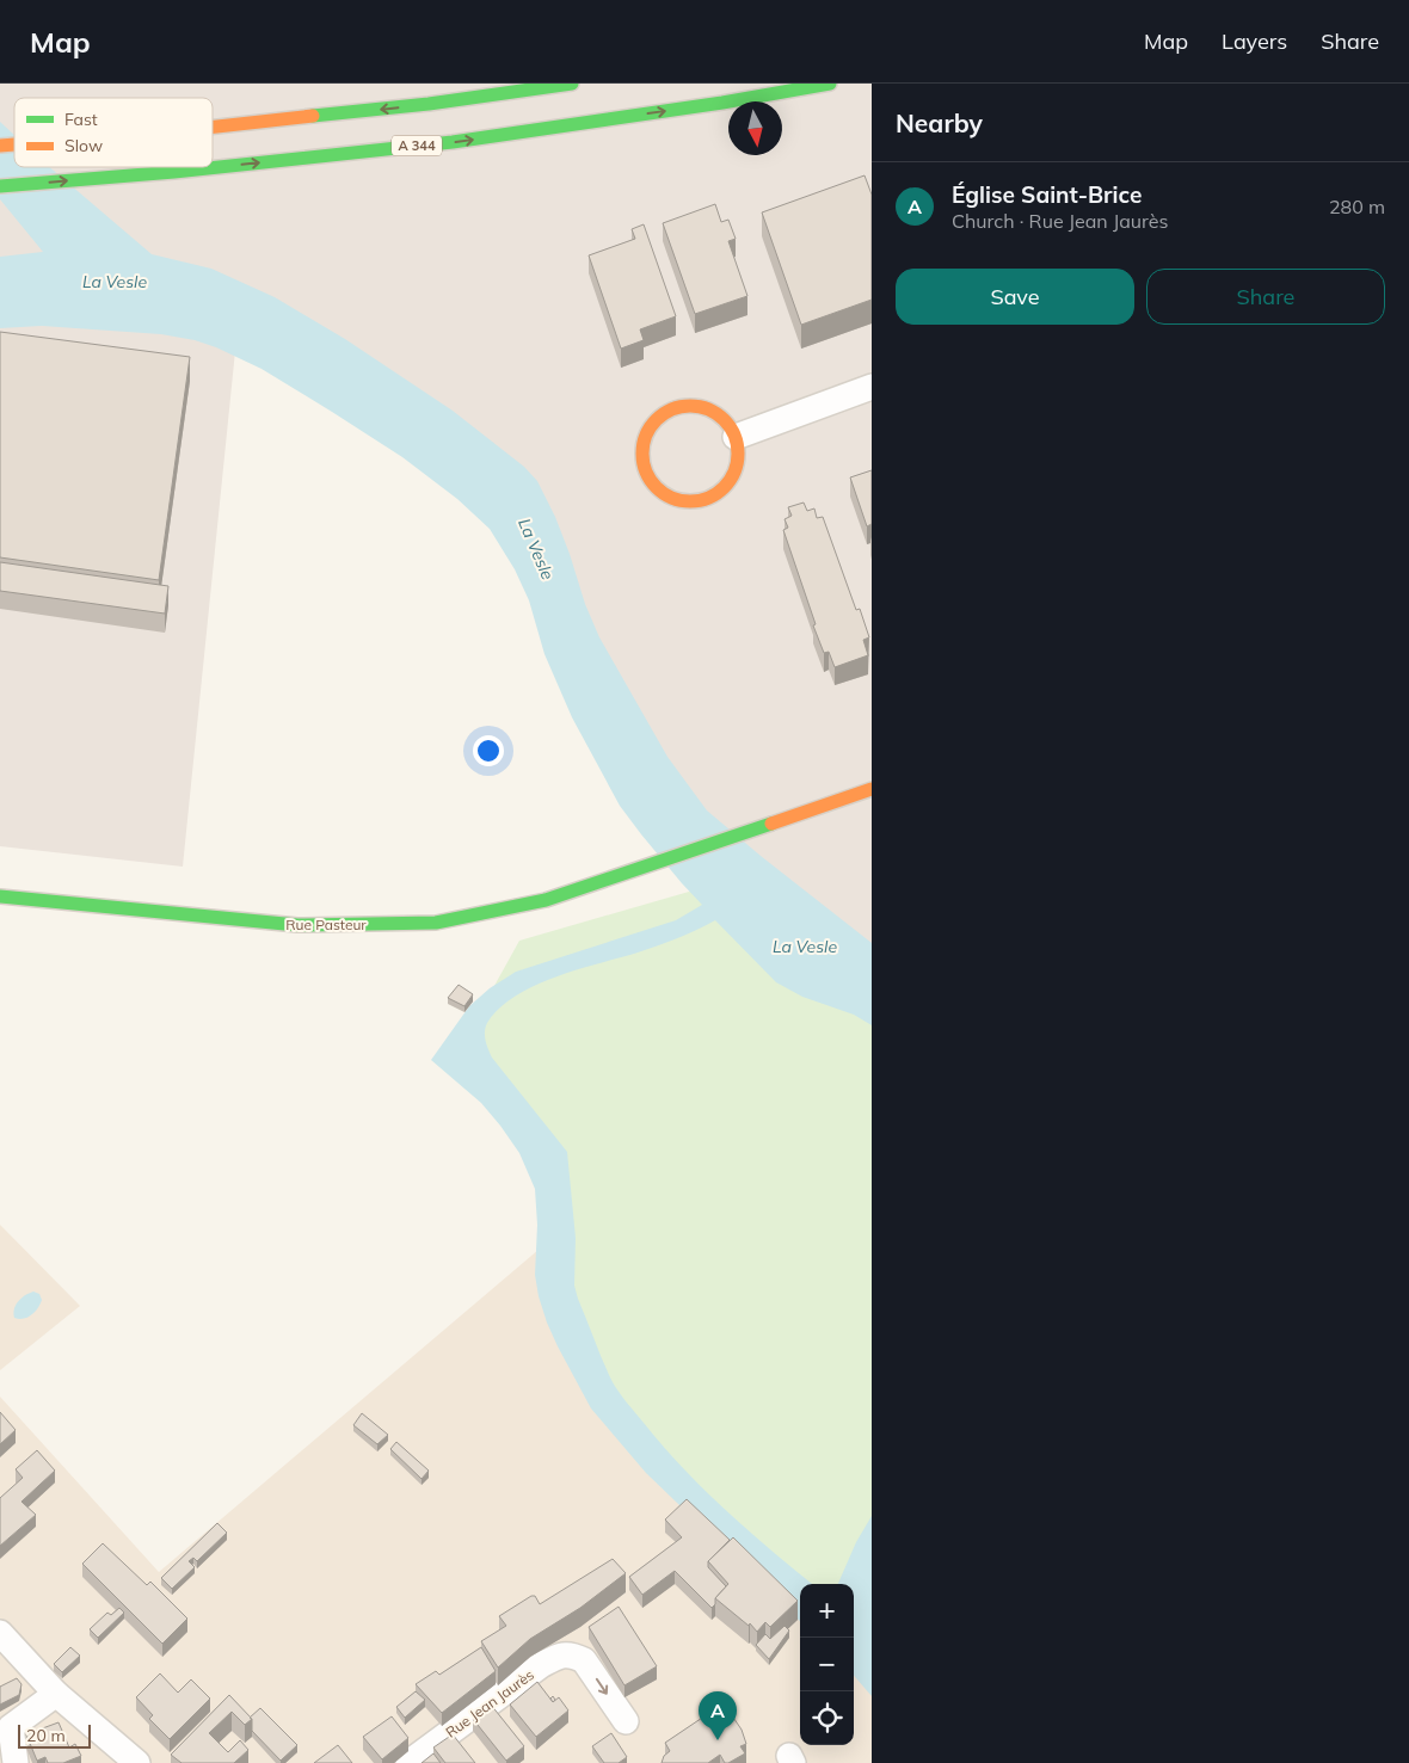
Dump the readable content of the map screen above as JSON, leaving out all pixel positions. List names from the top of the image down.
{
  "streets": {
    "main road": ["A 344", "Rue Pasteur"],
    "street": ["Rue Jean Jaurès"]
  },
  "water": ["La Vesle"],
  "legend": ["Fast", "Slow"],
  "scale_bar": "20 m",
  "north": "bottom",
  "page": {
    "header": "Map",
    "nav": ["Map", "Layers", "Share"],
    "heading": "Nearby",
    "list": [
      {
        "mark": "A",
        "name": "Église Saint-Brice",
        "note": "Church · Rue Jean Jaurès",
        "value": "280 m"
      }
    ],
    "buttons": ["Save", "Share"],
    "map_buttons": ["+", "−"],
    "pins": "A",
    "scale": "20 m"
  }
}
